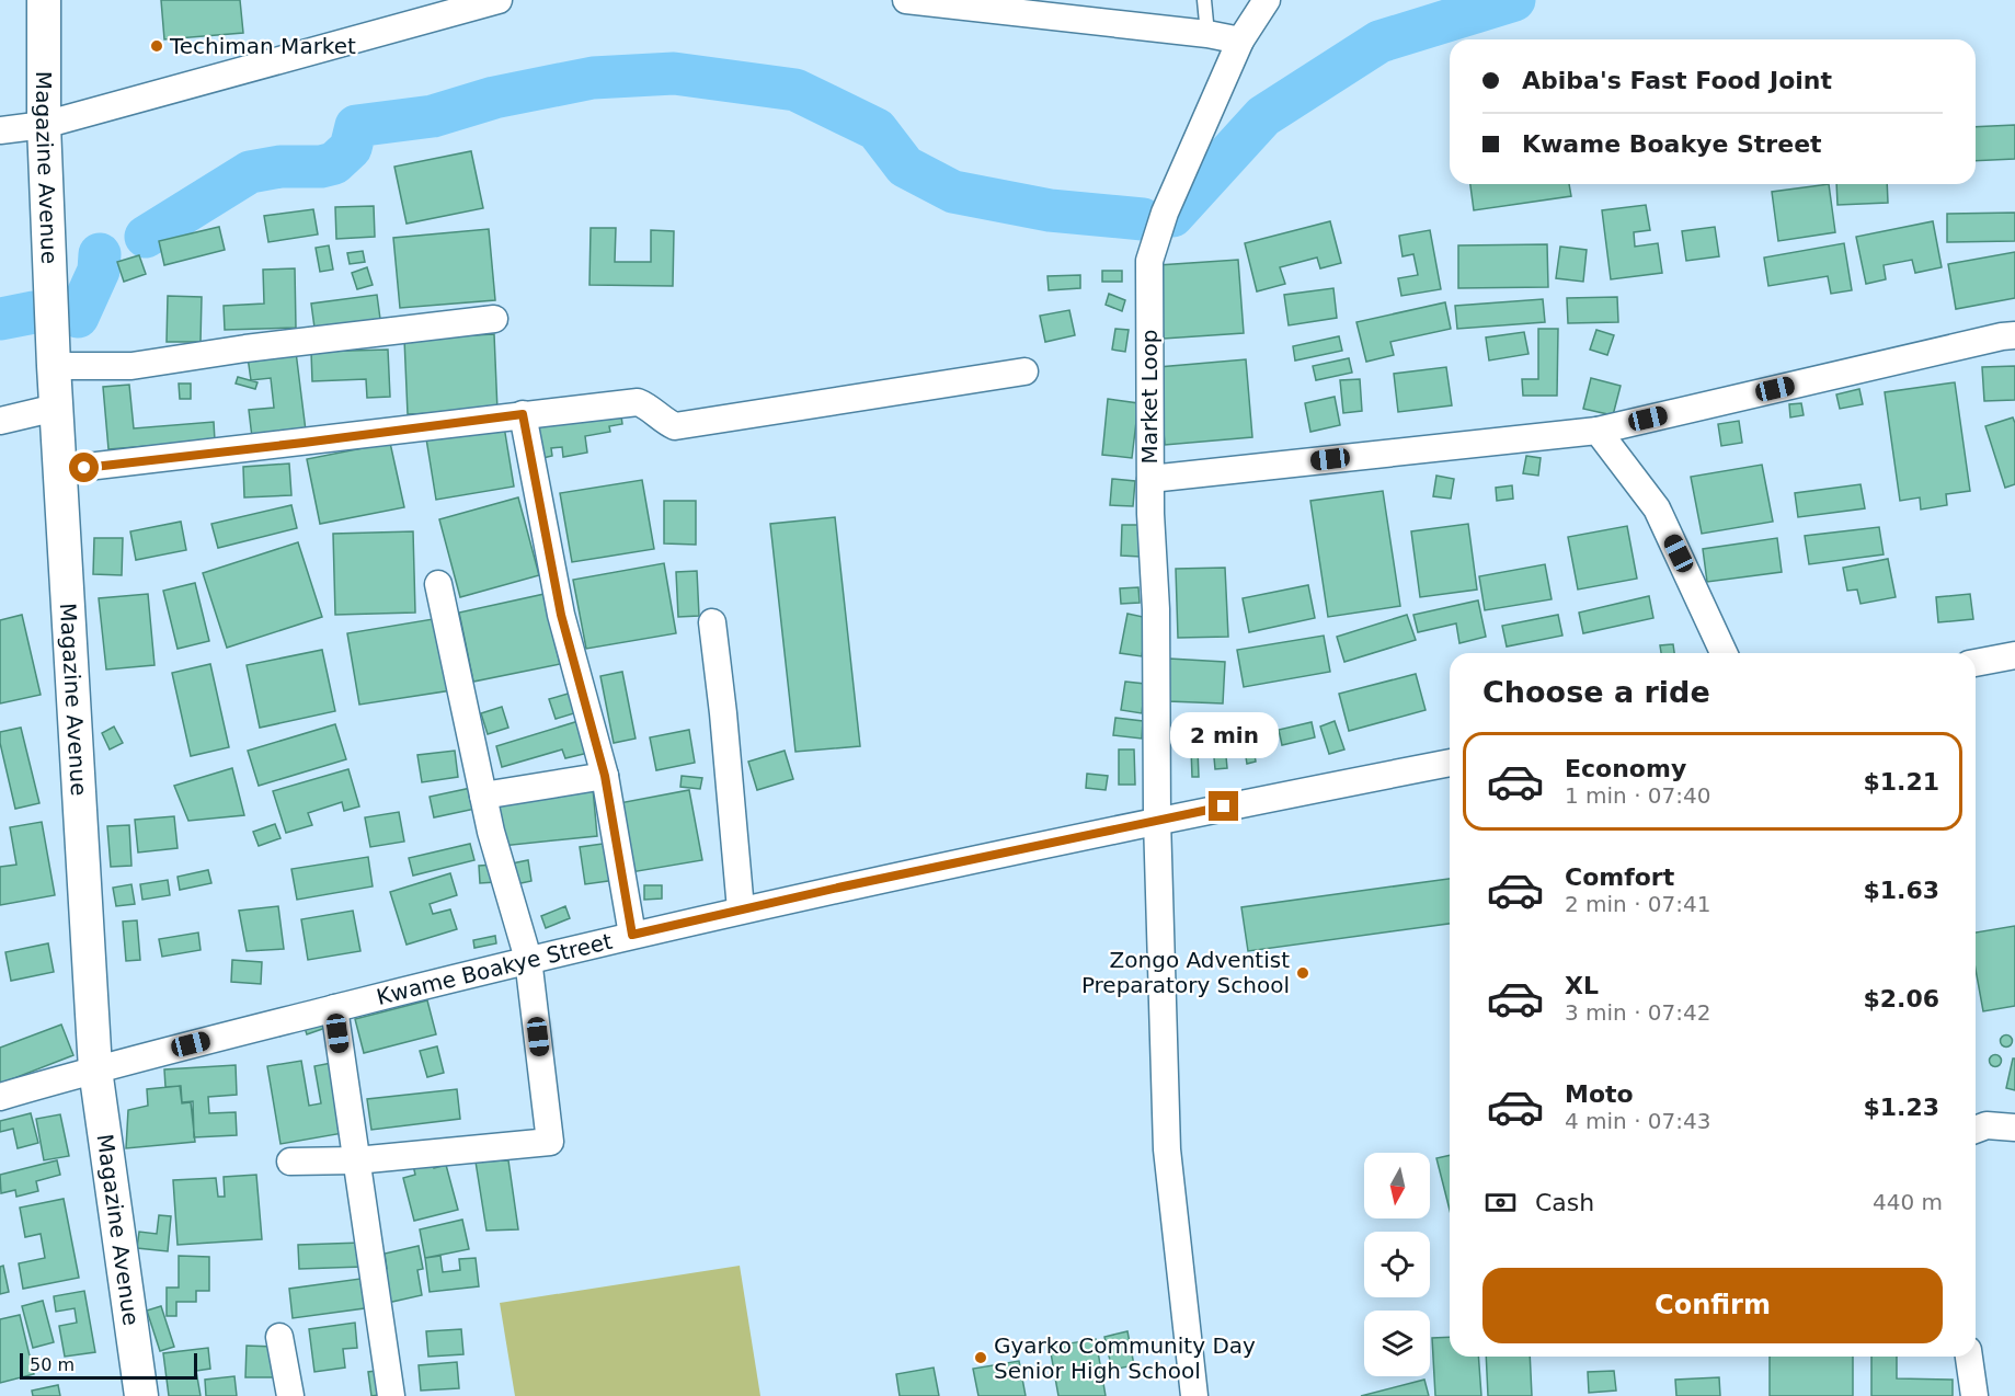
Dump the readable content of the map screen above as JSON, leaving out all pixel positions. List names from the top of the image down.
{
  "streets": {
    "street": ["Magazine Avenue", "Market Loop", "Kwame Boakye Street"]
  },
  "crossings": [
    ["Magazine Avenue", "Kwame Boakye Street"],
    ["Market Loop", "Kwame Boakye Street"]
  ],
  "places": ["Techiman Market", "Zongo Adventist Preparatory School", "Gyarko Community Day Senior High School"],
  "scale_bar": "50 m",
  "north": "bottom",
  "page": {
    "banner": ["Abiba's Fast Food Joint", "Kwame Boakye Street"],
    "heading": "Choose a ride",
    "bubble": "2 min",
    "list": [
      {
        "name": "Economy",
        "note": "1 min · 07:40",
        "value": "$1.21"
      },
      {
        "name": "Comfort",
        "note": "2 min · 07:41",
        "value": "$1.63"
      },
      {
        "name": "XL",
        "note": "3 min · 07:42",
        "value": "$2.06"
      },
      {
        "name": "Moto",
        "note": "4 min · 07:43",
        "value": "$1.23"
      }
    ],
    "pay": ["Cash", "440 m"],
    "buttons": "Confirm",
    "scale": "50 m"
  }
}
